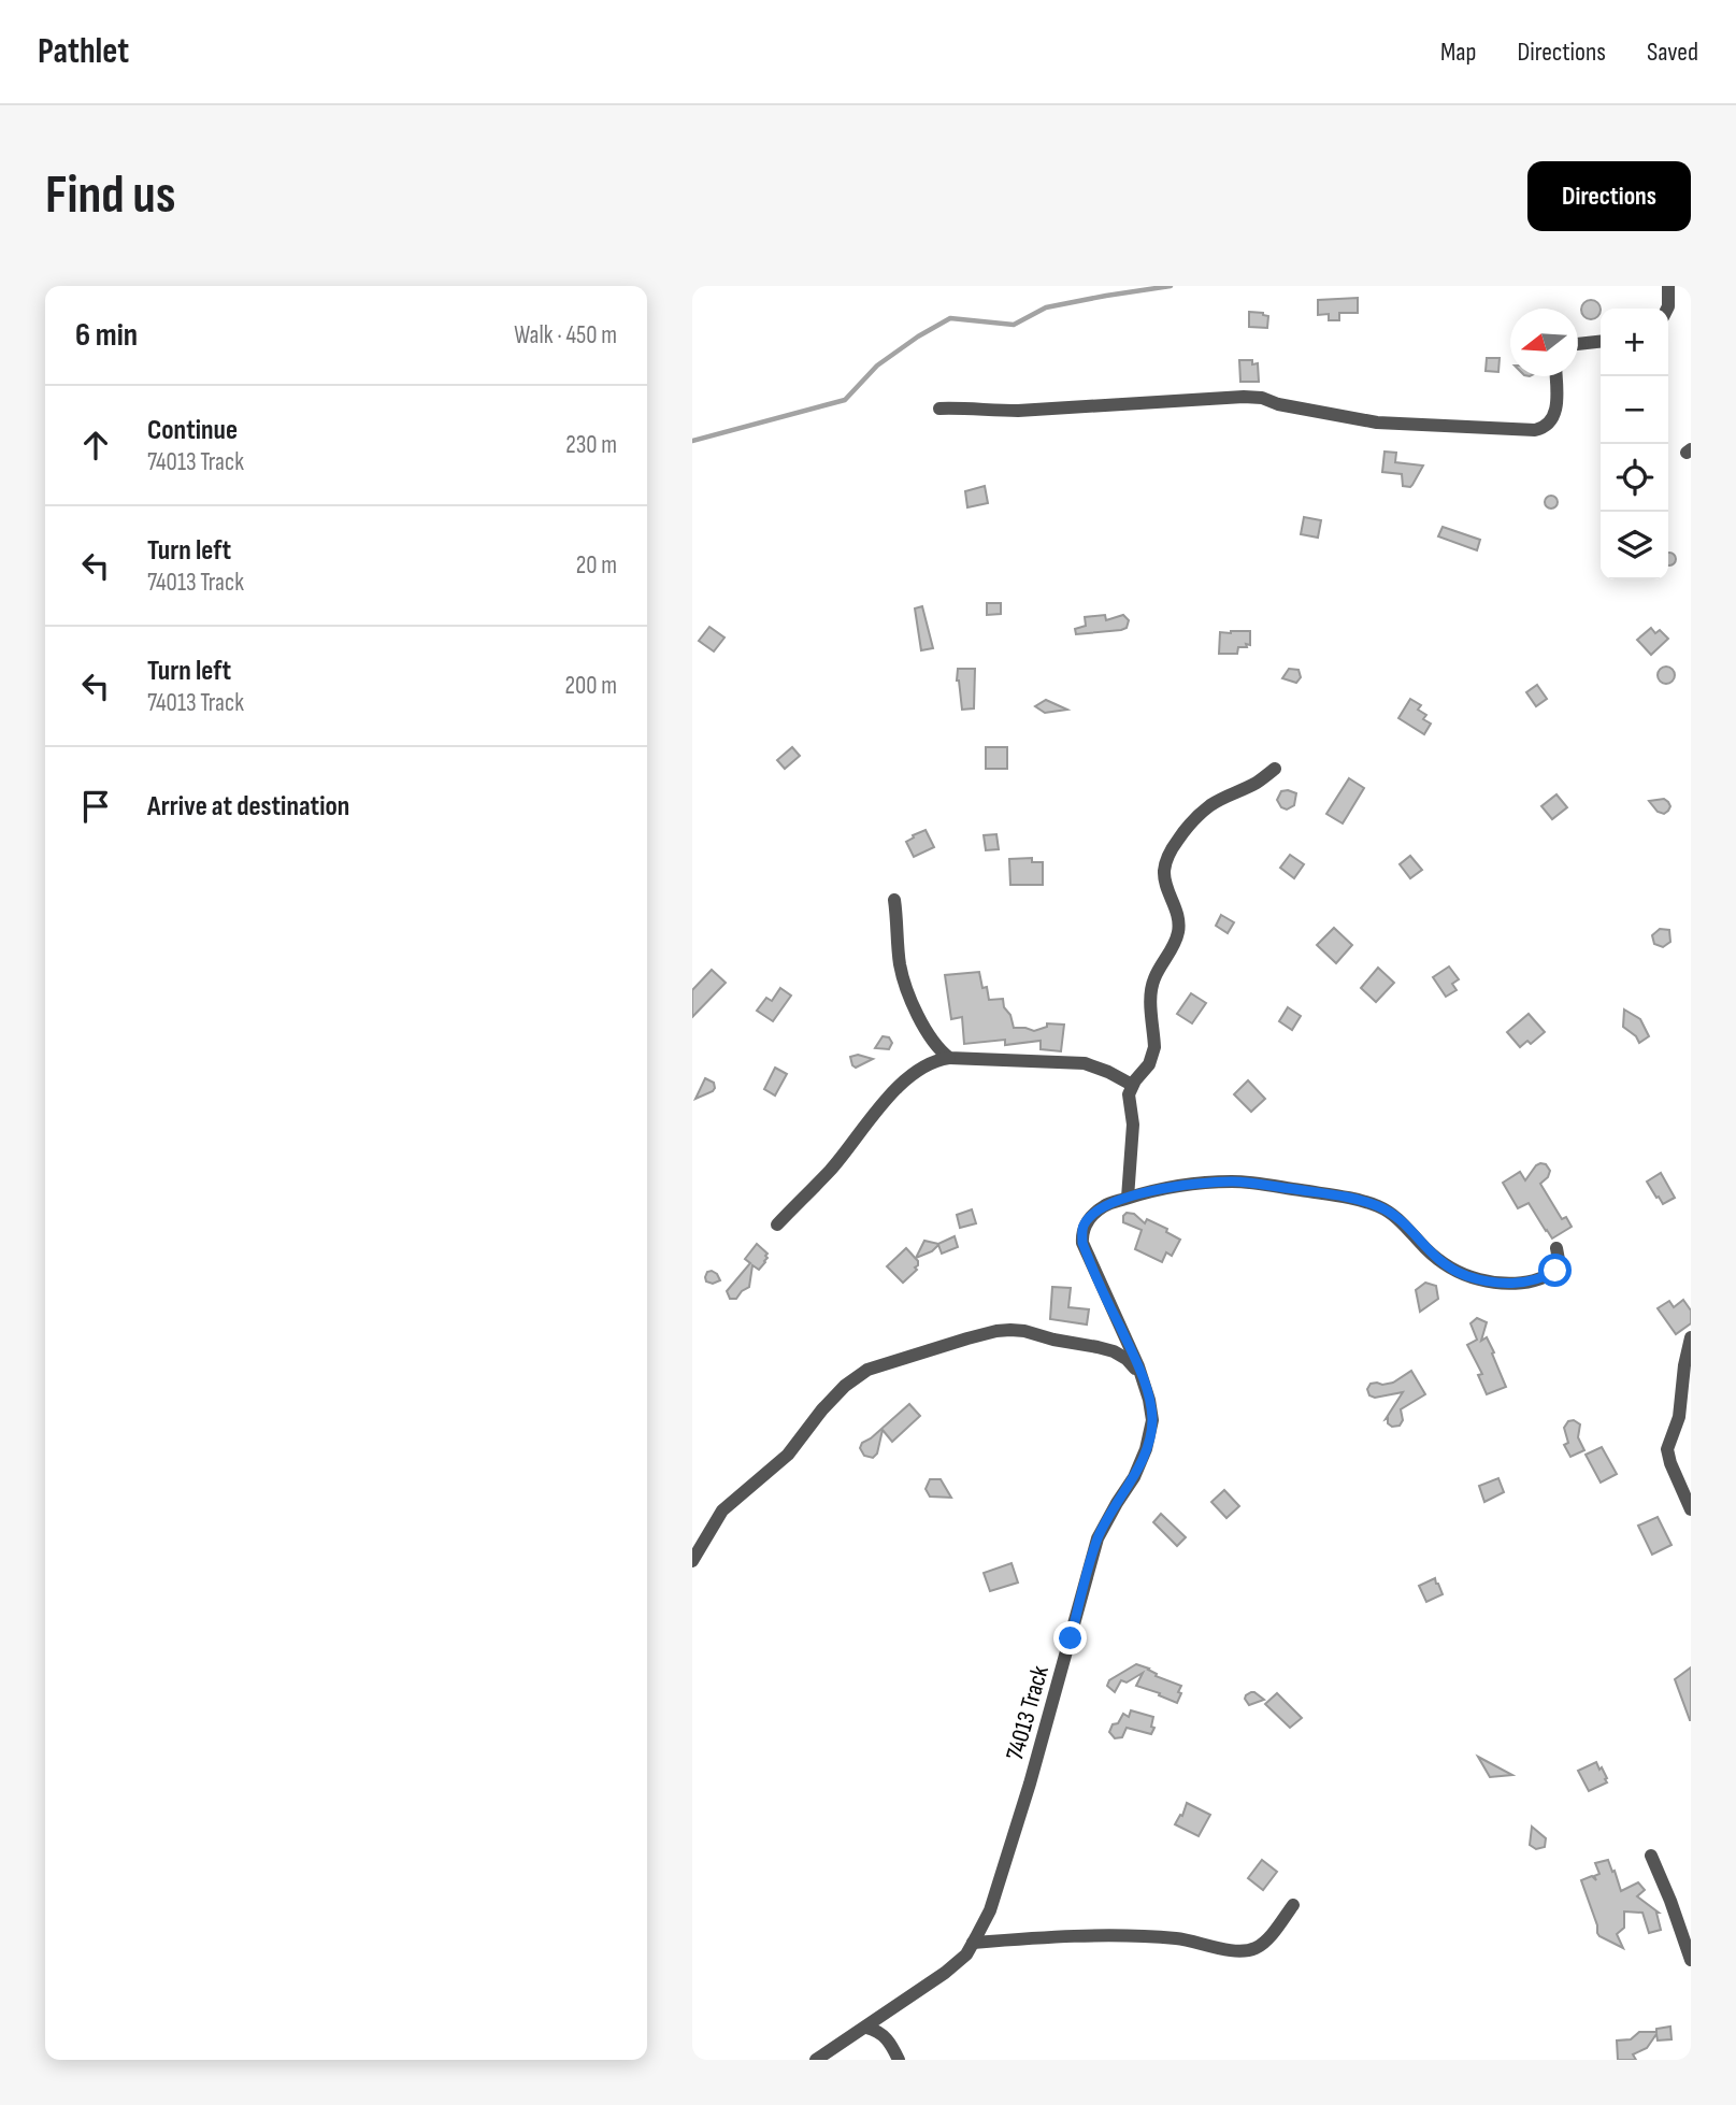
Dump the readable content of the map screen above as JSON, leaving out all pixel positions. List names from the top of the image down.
{
  "streets": {
    "street": ["74013 Track"]
  },
  "north": "left",
  "page": {
    "header": "Pathlet",
    "nav": ["Map", "Directions", "Saved"],
    "buttons": "Directions",
    "title": "Find us",
    "heading": ["6 min", "Walk · 450 m"],
    "map_buttons": ["+", "−"],
    "list": [
      ["Continue", "74013 Track", "230 m"],
      ["Turn left", "74013 Track", "20 m"],
      ["Turn left", "74013 Track", "200 m"],
      "Arrive at destination"
    ]
  }
}
